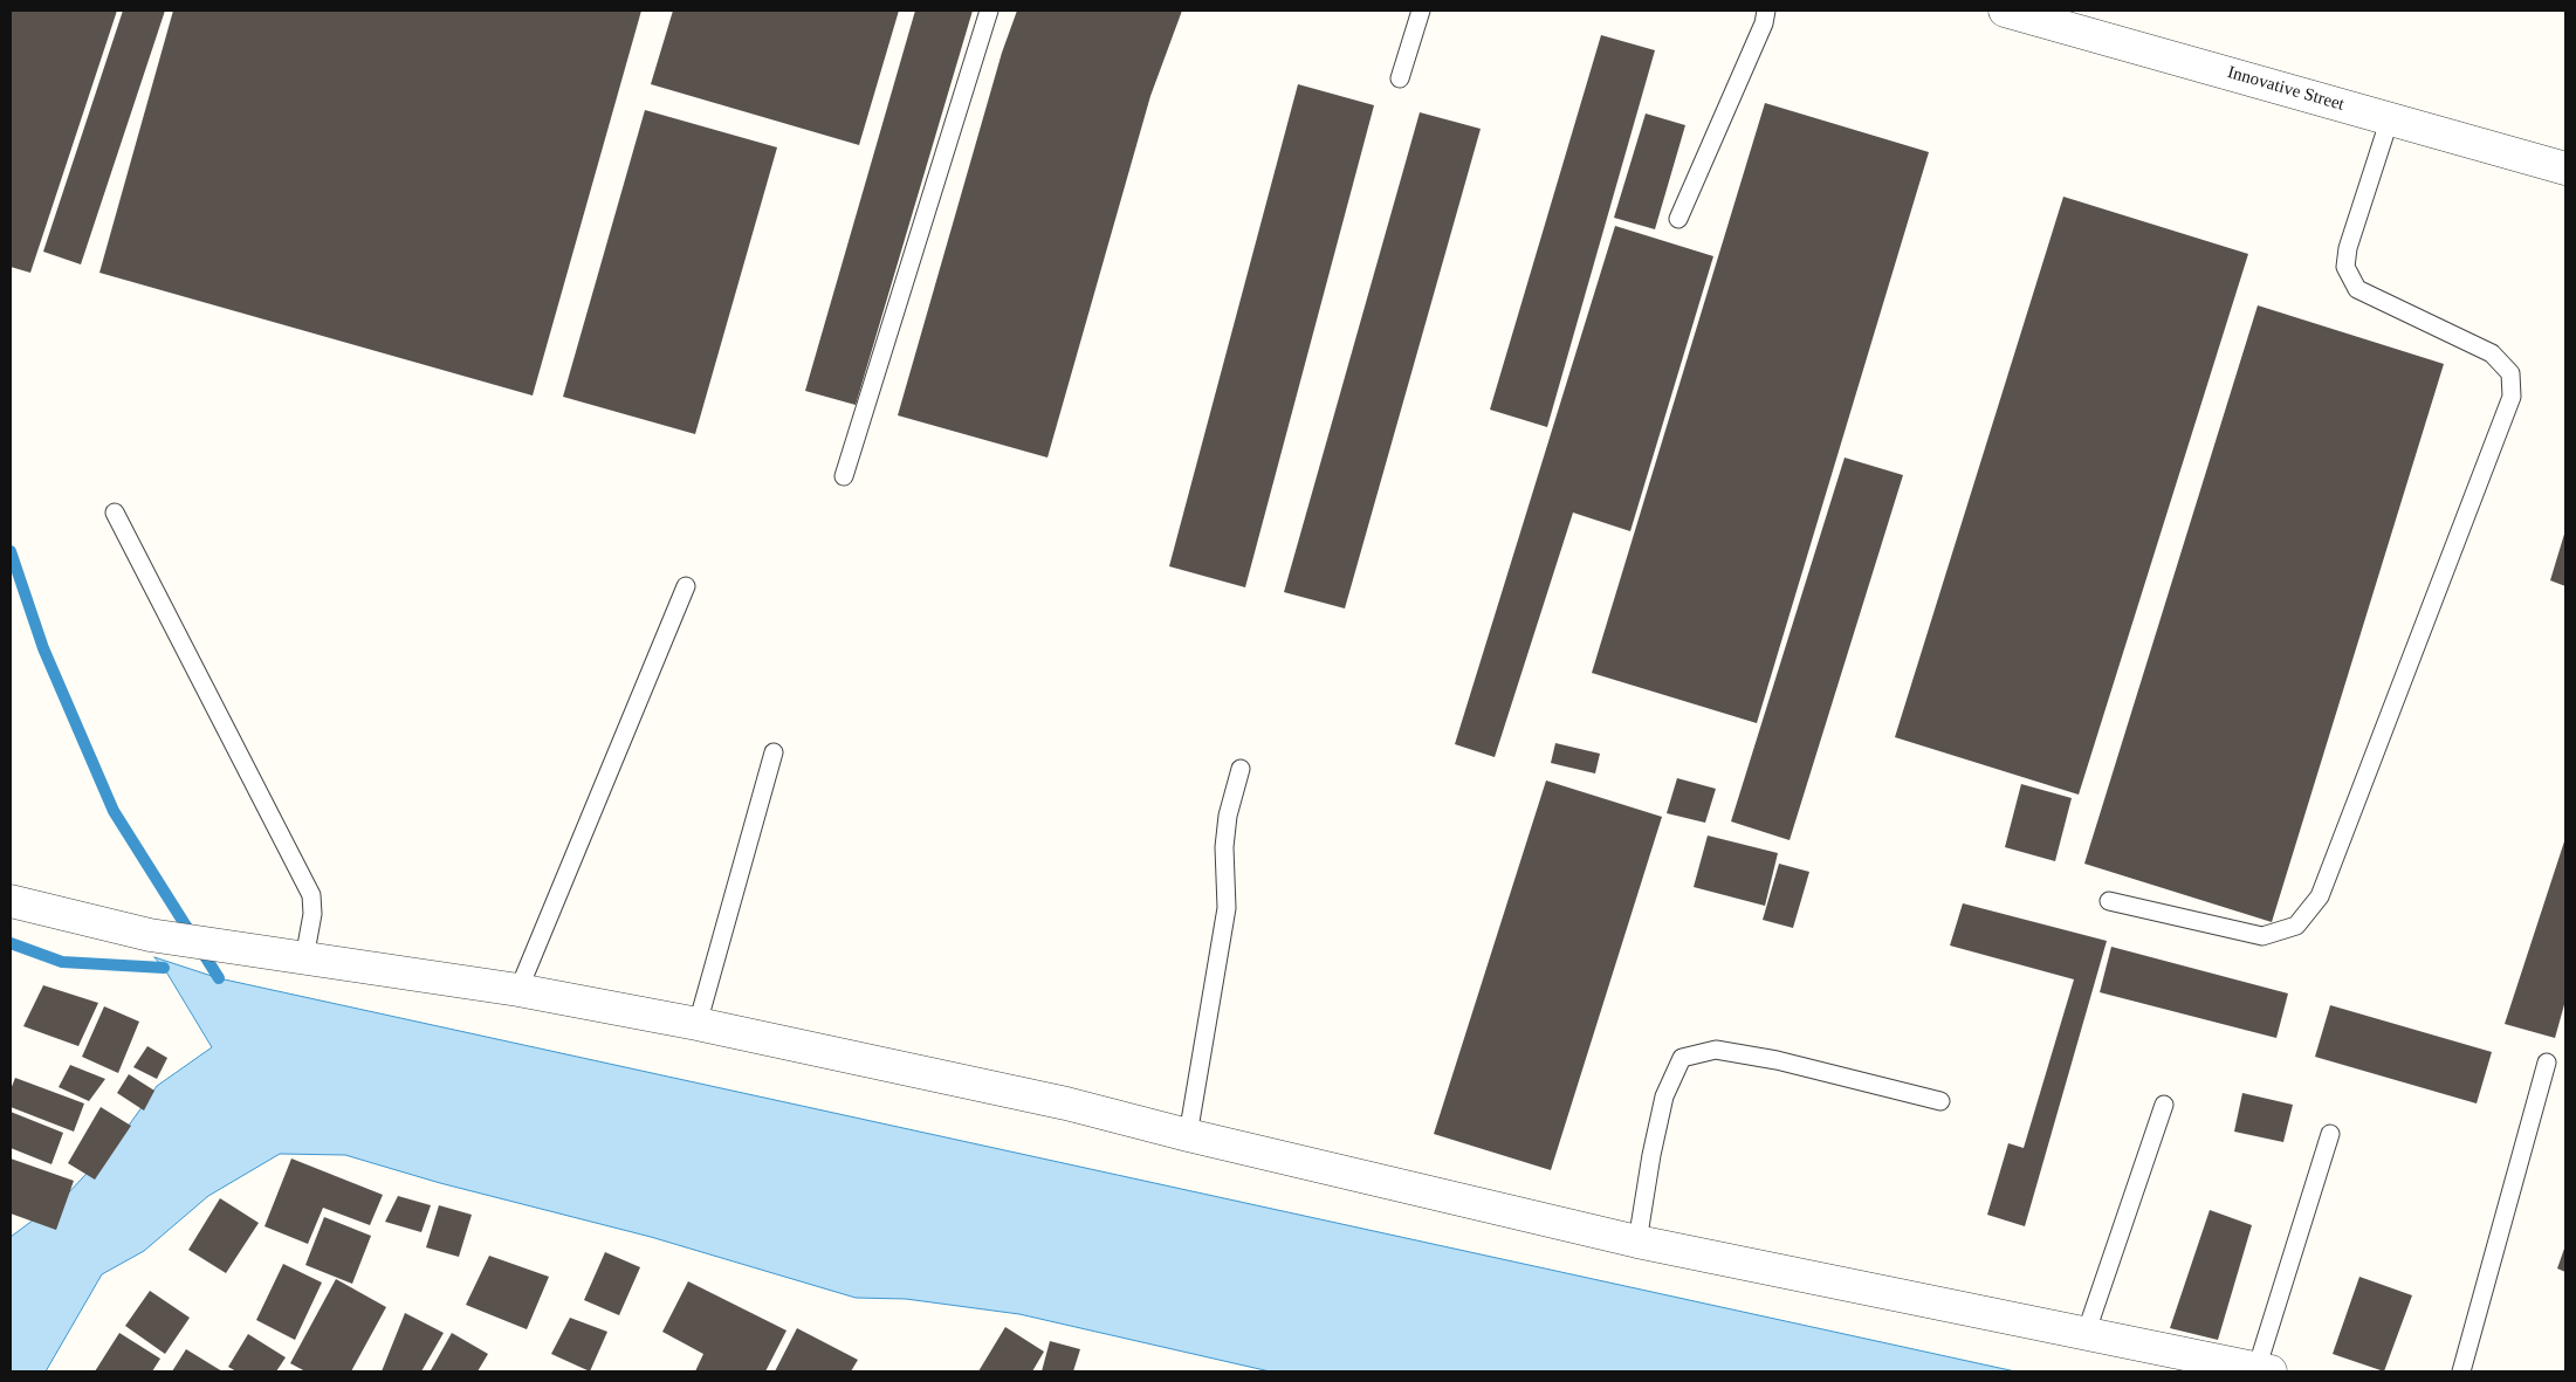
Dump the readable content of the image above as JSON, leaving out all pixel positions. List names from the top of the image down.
{
  "streets": {
    "street": ["Innovative Street"]
  }
}
